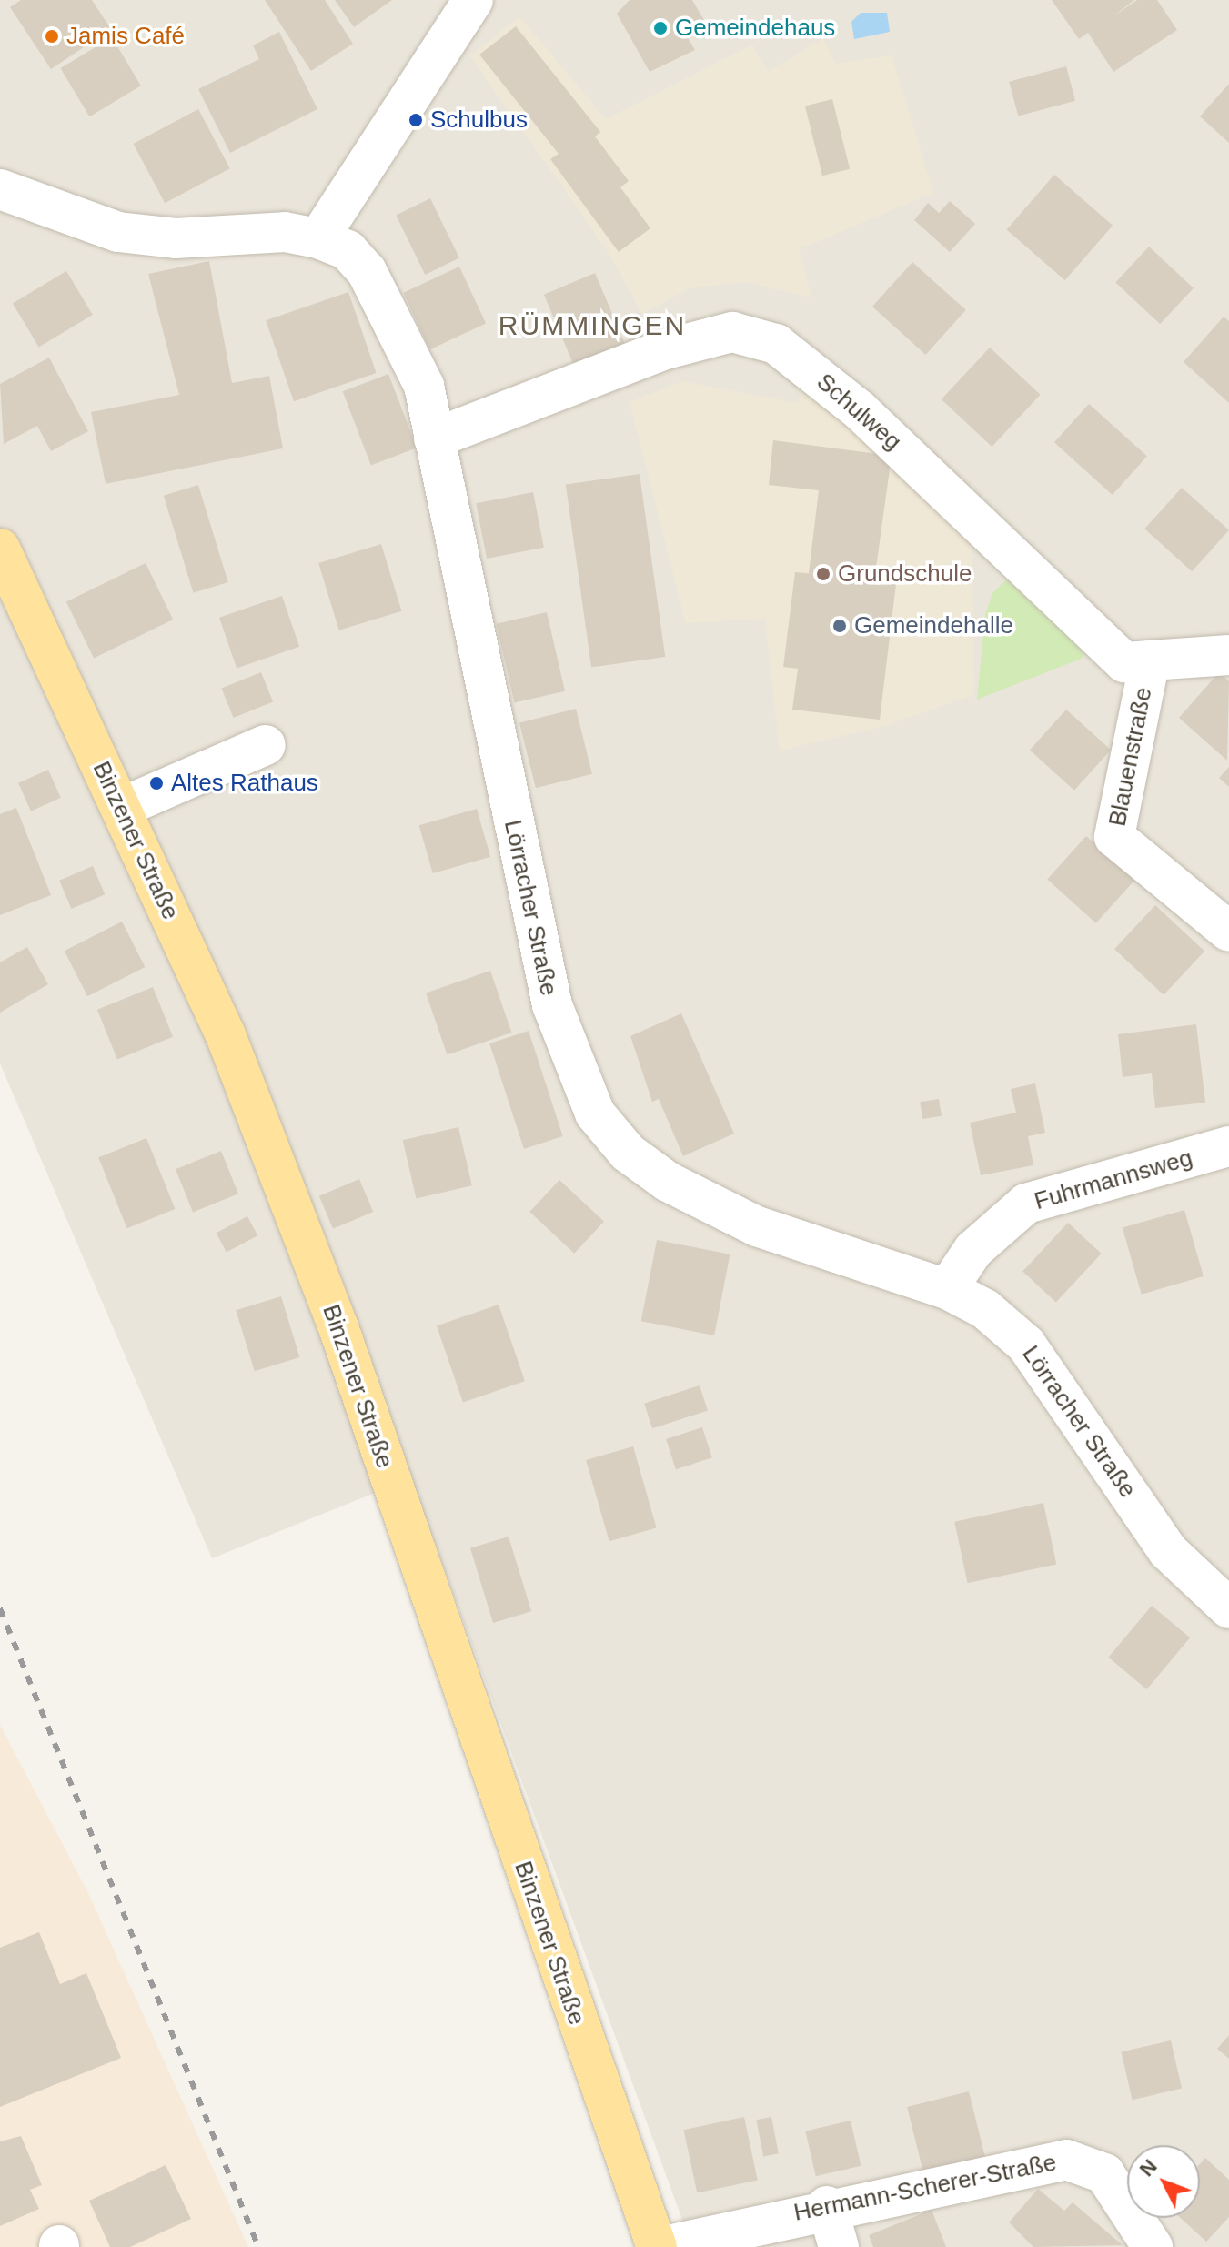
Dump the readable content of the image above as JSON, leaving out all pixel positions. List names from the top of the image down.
{
  "streets": {
    "main road": ["Binzener Straße"],
    "street": [
      "Schulweg",
      "Blauenstraße",
      "Lörracher Straße",
      "Fuhrmannsweg",
      "Hermann-Scherer-Straße"
    ]
  },
  "crossings": [
    ["Schulweg", "Blauenstraße"],
    ["Schulweg", "Lörracher Straße"],
    ["Binzener Straße", "Hermann-Scherer-Straße"],
    ["Lörracher Straße", "Fuhrmannsweg"]
  ],
  "districts": ["RÜMMINGEN"],
  "places": [
    "Gemeindehaus",
    "Jamis Café",
    "Schulbus",
    "Grundschule",
    "Gemeindehalle",
    "Altes Rathaus"
  ],
  "north": "top left"
}
